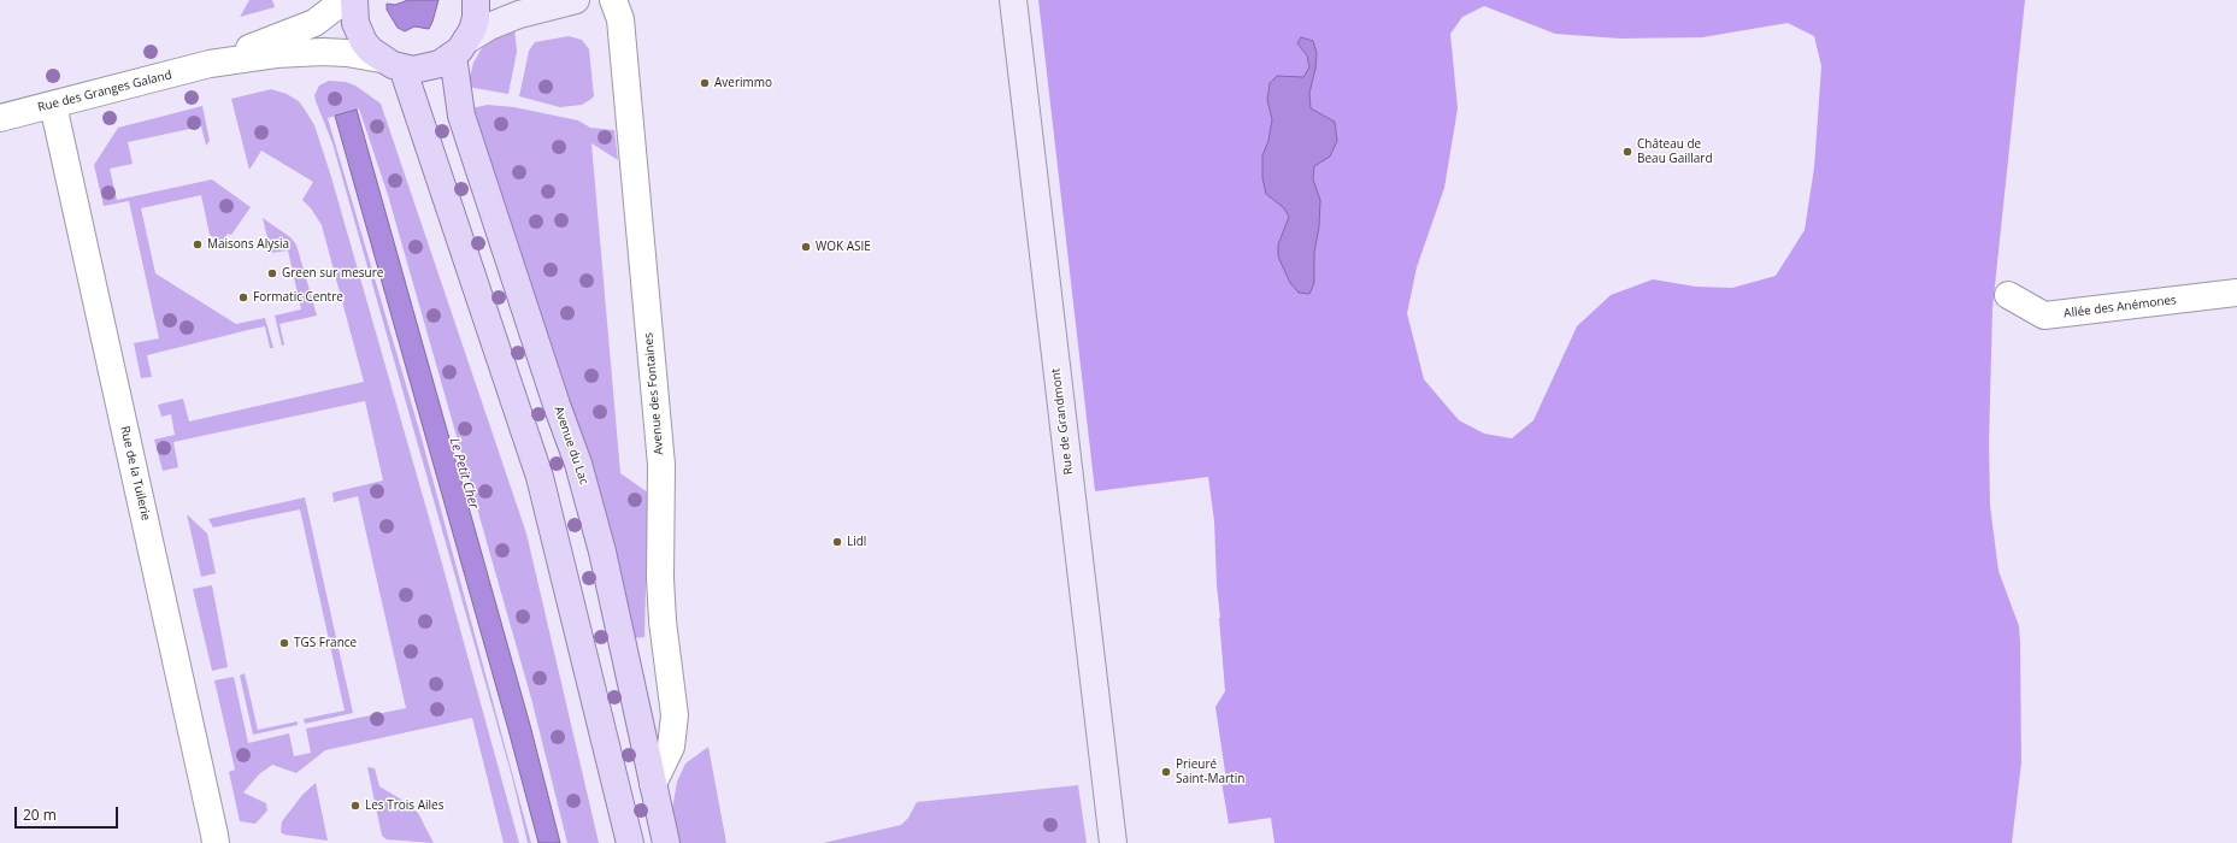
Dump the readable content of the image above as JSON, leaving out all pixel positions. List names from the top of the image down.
{
  "streets": {
    "main road": ["Avenue du Lac"],
    "street": [
      "Rue des Granges Galand",
      "Allée des Anémones",
      "Avenue des Fontaines",
      "Rue de Grandmont",
      "Rue de la Tuilerie"
    ]
  },
  "crossings": [
    ["Rue des Granges Galand", "Rue de la Tuilerie"],
    ["Avenue des Fontaines", "Avenue du Lac"]
  ],
  "water": ["Le Petit Cher"],
  "places": [
    "Averimmo",
    "Château de Beau Gaillard",
    "Maisons Alysia",
    "WOK ASIE",
    "Green sur mesure",
    "Formatic Centre",
    "Lidl",
    "TGS France",
    "Prieuré Saint-Martin",
    "Les Trois Ailes"
  ],
  "scale_bar": "20 m"
}
